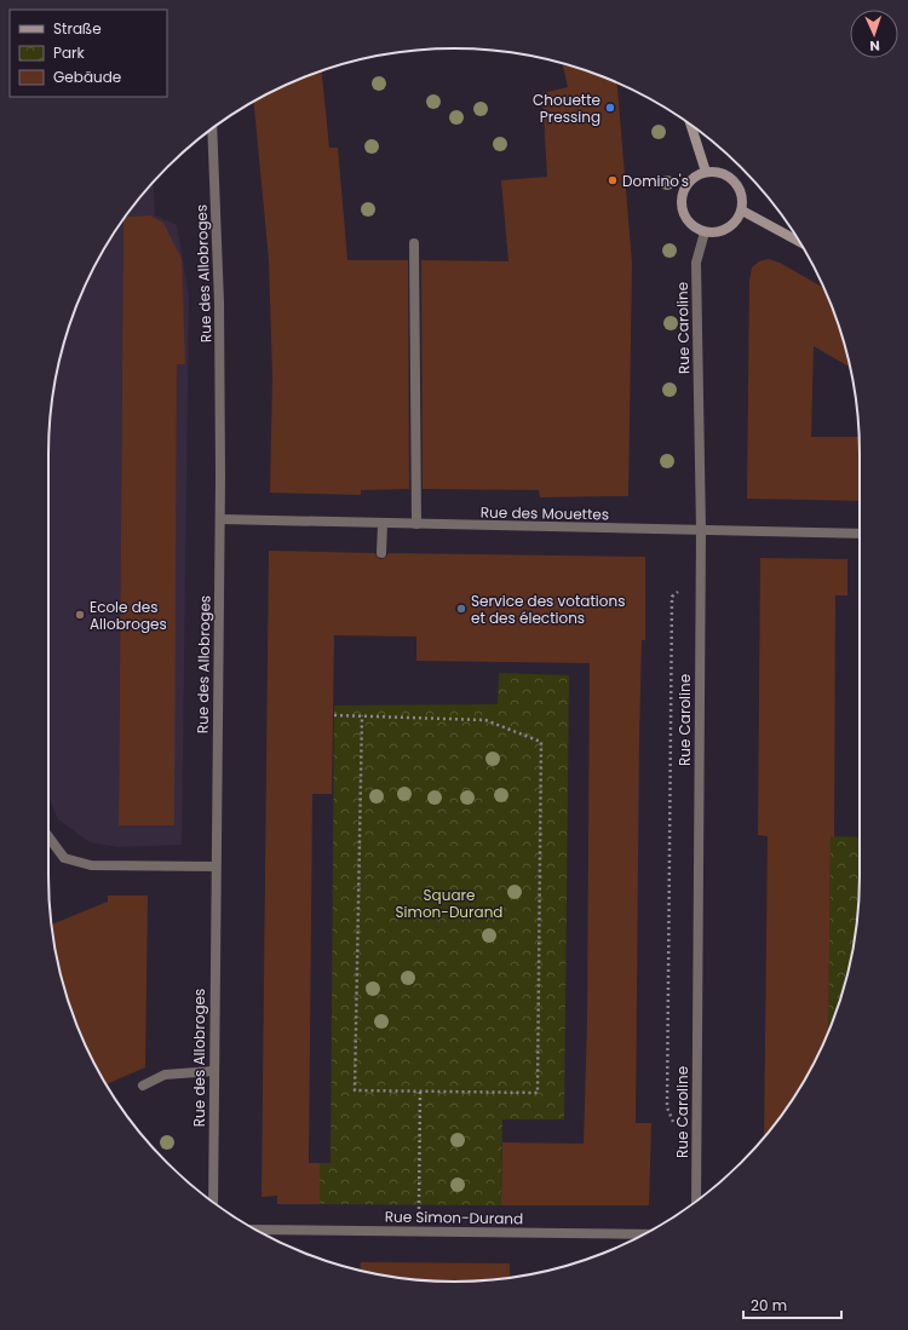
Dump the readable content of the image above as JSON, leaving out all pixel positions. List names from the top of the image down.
{
  "streets": {
    "street": [
      "Rue des Allobroges",
      "Rue Caroline",
      "Rue des Mouettes",
      "Rue Simon-Durand"
    ]
  },
  "crossings": [
    ["Rue des Allobroges", "Rue des Mouettes"],
    ["Rue Caroline", "Rue des Mouettes"]
  ],
  "parks": ["Square Simon-Durand"],
  "places": [
    "Chouette Pressing",
    "Domino's",
    "Service des votations et des élections",
    "Ecole des Allobroges"
  ],
  "legend": ["Straße", "Park", "Gebäude"],
  "scale_bar": "20 m",
  "north": "bottom"
}
